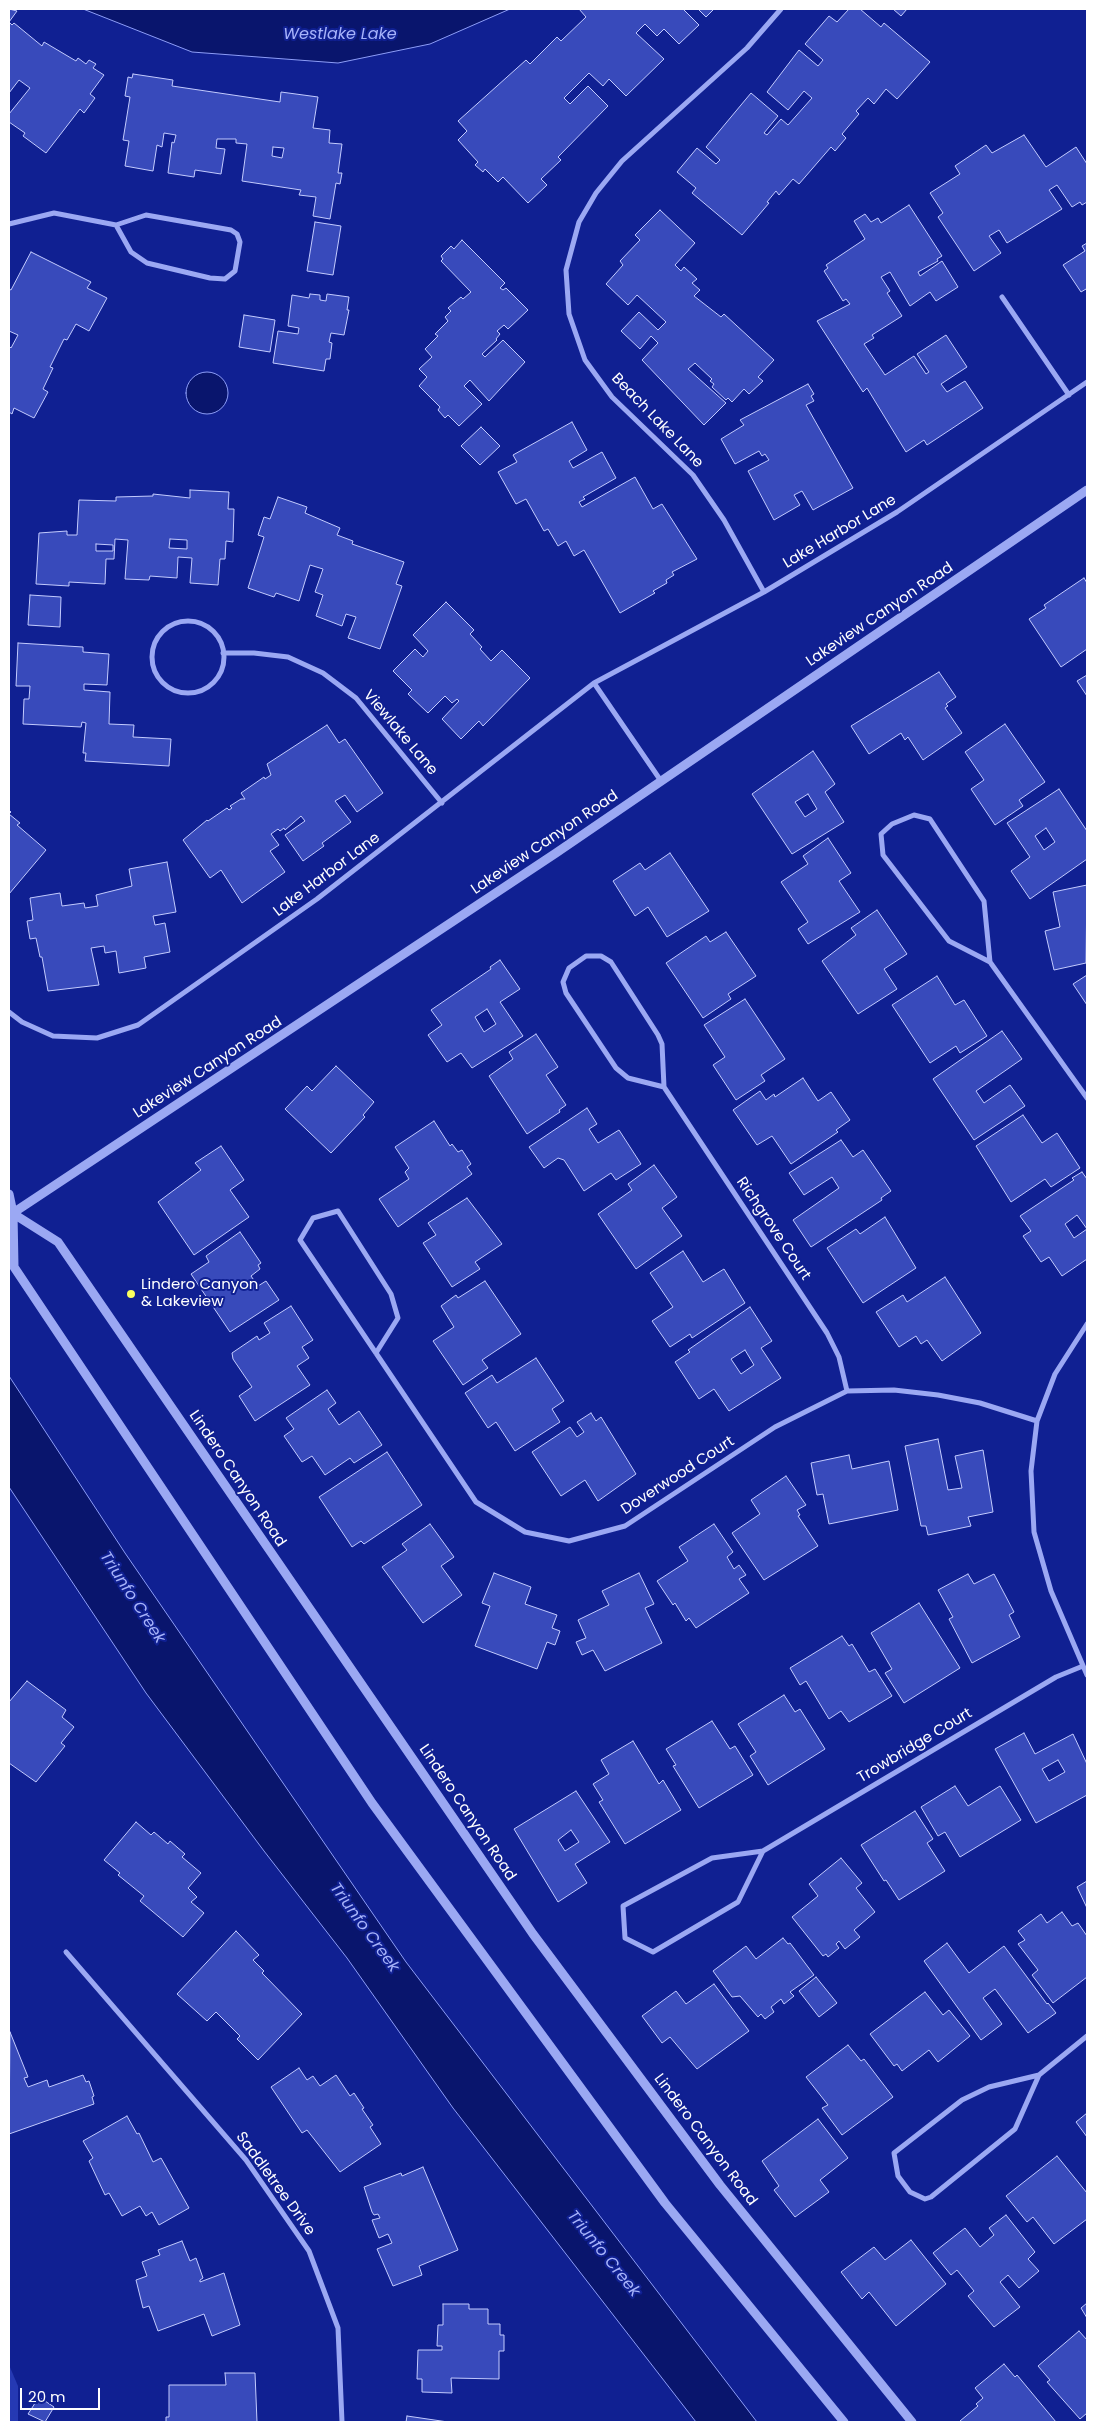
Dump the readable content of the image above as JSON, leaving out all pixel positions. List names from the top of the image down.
{
  "streets": {
    "street": [
      "Beach Lake Lane",
      "Lake Harbor Lane",
      "Lakeview Canyon Road",
      "Viewlake Lane",
      "Richgrove Court",
      "Doverwood Court",
      "Lindero Canyon Road",
      "Trowbridge Court",
      "Saddletree Drive"
    ]
  },
  "crossings": [
    ["Beach Lake Lane", "Lake Harbor Lane"],
    ["Lake Harbor Lane", "Viewlake Lane"],
    ["Lakeview Canyon Road", "Lindero Canyon Road"],
    ["Richgrove Court", "Doverwood Court"]
  ],
  "water": ["Westlake Lake", "Triunfo Creek"],
  "places": ["Lindero Canyon & Lakeview"],
  "scale_bar": "20 m"
}
